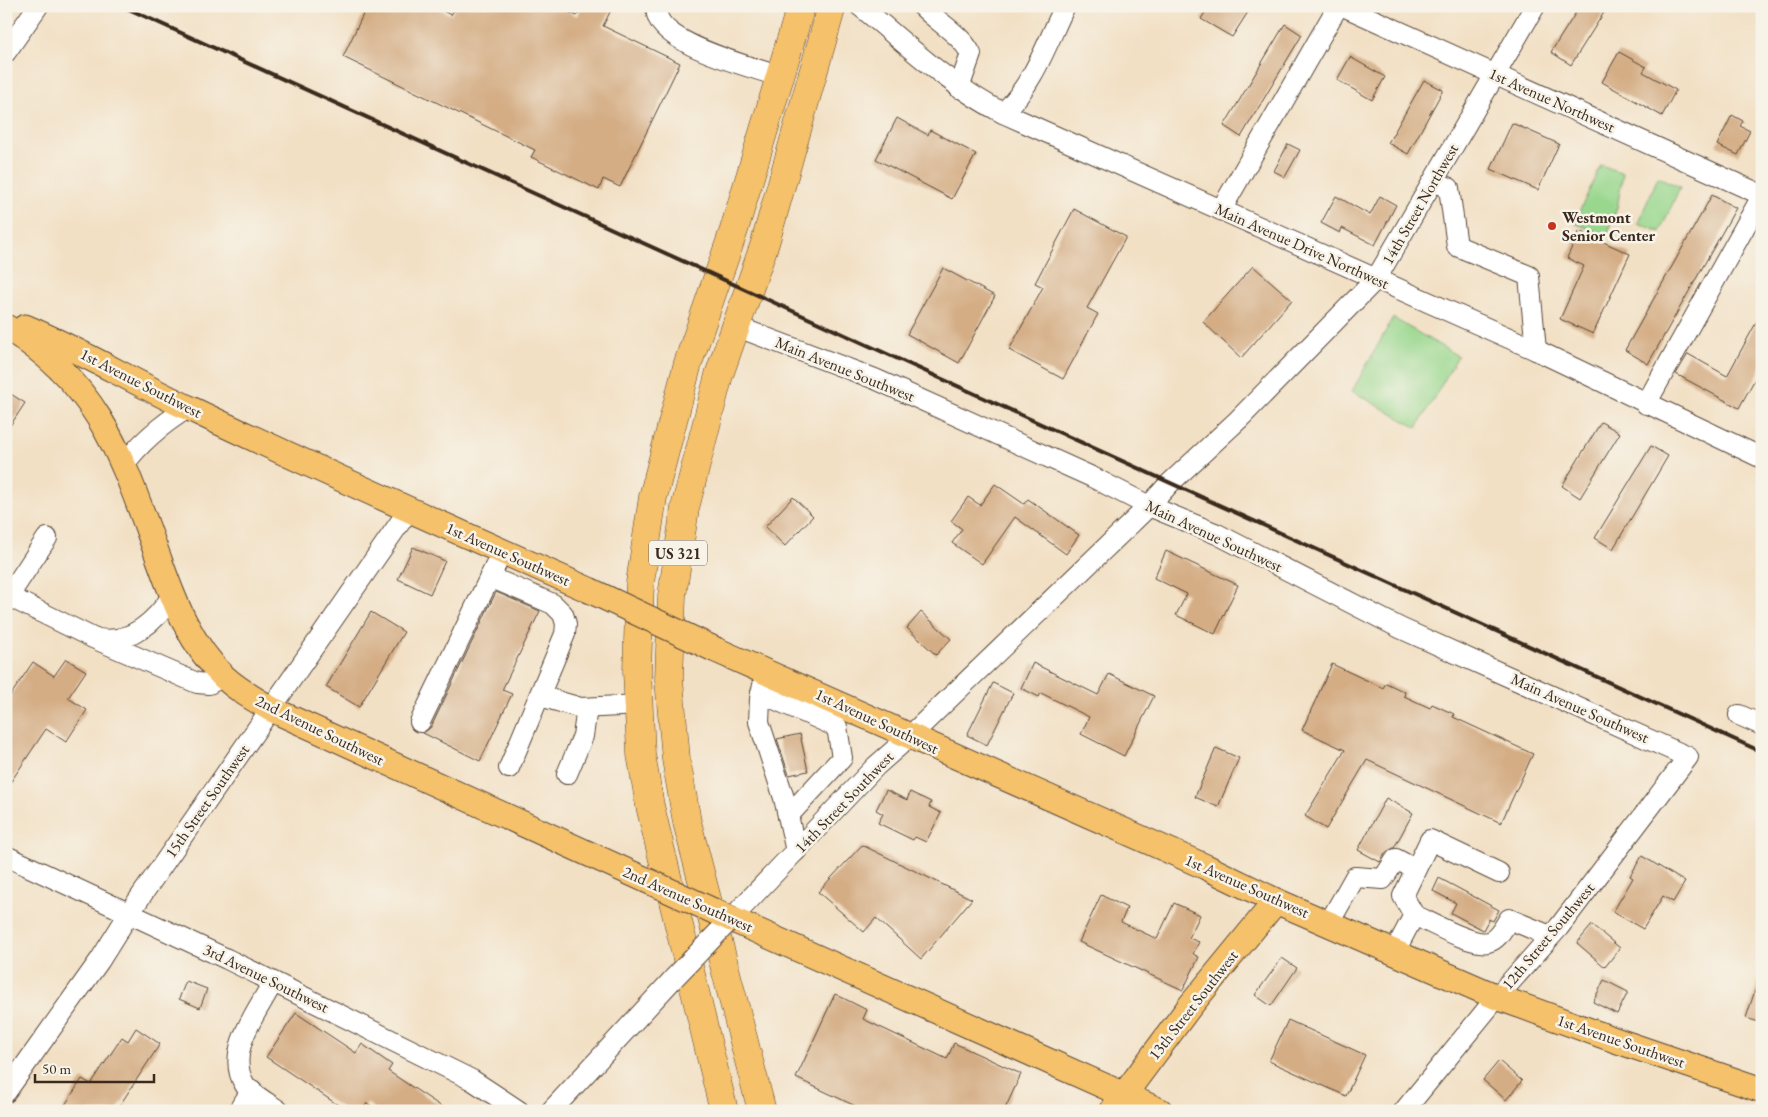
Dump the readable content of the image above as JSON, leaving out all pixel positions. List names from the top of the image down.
{
  "streets": {
    "highway": ["US 321"],
    "main road": ["1st Avenue Southwest", "2nd Avenue Southwest", "13th Street Southwest"],
    "street": [
      "1st Avenue Northwest",
      "14th Street Northwest",
      "Main Avenue Drive Northwest",
      "Main Avenue Southwest",
      "15th Street Southwest",
      "14th Street Southwest",
      "12th Street Southwest",
      "3rd Avenue Southwest"
    ]
  },
  "crossings": [
    ["1st Avenue Northwest", "14th Street Northwest"],
    ["14th Street Northwest", "Main Avenue Drive Northwest"],
    ["14th Street Northwest", "14th Street Southwest"],
    ["Main Avenue Southwest", "US 321"],
    ["Main Avenue Southwest", "14th Street Southwest"],
    ["Main Avenue Southwest", "12th Street Southwest"],
    ["1st Avenue Southwest", "15th Street Southwest"],
    ["1st Avenue Southwest", "14th Street Southwest"],
    ["1st Avenue Southwest", "12th Street Southwest"],
    ["1st Avenue Southwest", "13th Street Southwest"],
    ["2nd Avenue Southwest", "15th Street Southwest"],
    ["2nd Avenue Southwest", "14th Street Southwest"],
    ["2nd Avenue Southwest", "13th Street Southwest"],
    ["15th Street Southwest", "3rd Avenue Southwest"]
  ],
  "places": ["Westmont Senior Center"],
  "scale_bar": "50 m"
}
